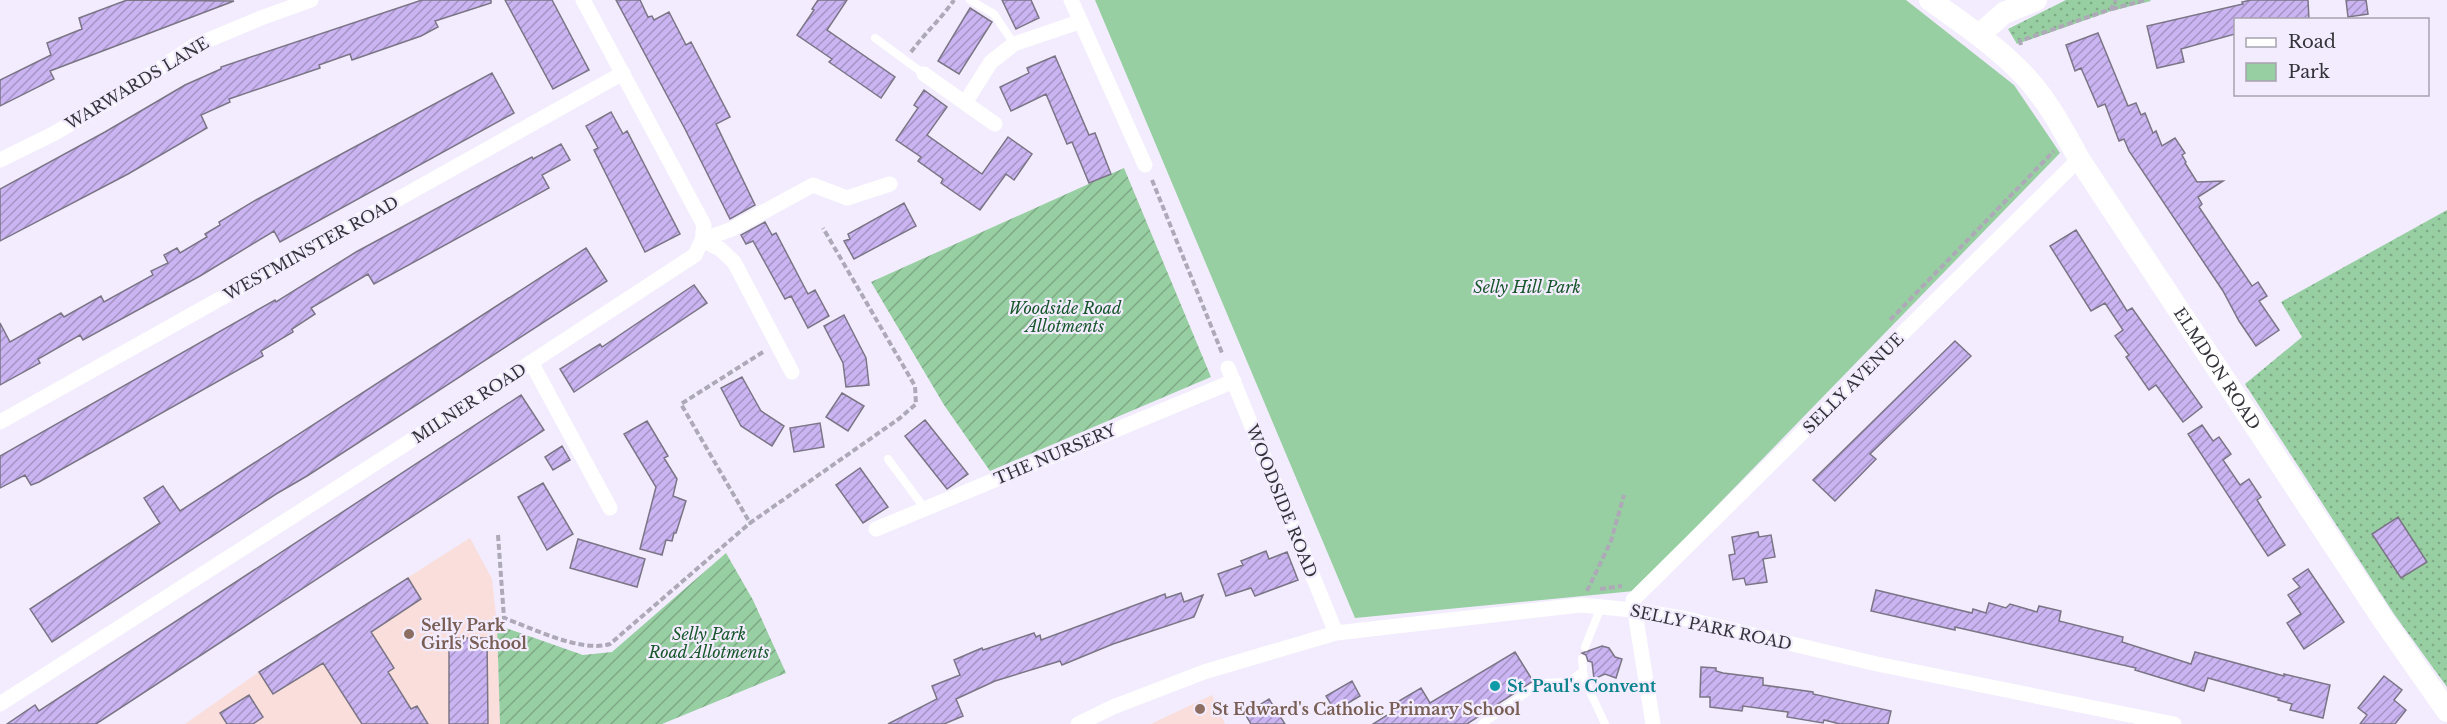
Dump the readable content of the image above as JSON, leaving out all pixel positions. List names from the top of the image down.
{
  "streets": {
    "street": [
      "WARWARDS LANE",
      "WESTMINSTER ROAD",
      "ELMDON ROAD",
      "SELLY AVENUE",
      "MILNER ROAD",
      "THE NURSERY",
      "WOODSIDE ROAD",
      "SELLY PARK ROAD"
    ]
  },
  "crossings": [
    ["ELMDON ROAD", "SELLY AVENUE"],
    ["SELLY AVENUE", "SELLY PARK ROAD"],
    ["THE NURSERY", "WOODSIDE ROAD"],
    ["WOODSIDE ROAD", "SELLY PARK ROAD"]
  ],
  "parks": ["Selly Hill Park", "Woodside Road Allotments", "Selly Park Road Allotments"],
  "places": ["Selly Park Girls' School", "St. Paul's Convent", "St Edward's Catholic Primary School"],
  "legend": ["Road", "Park"]
}
